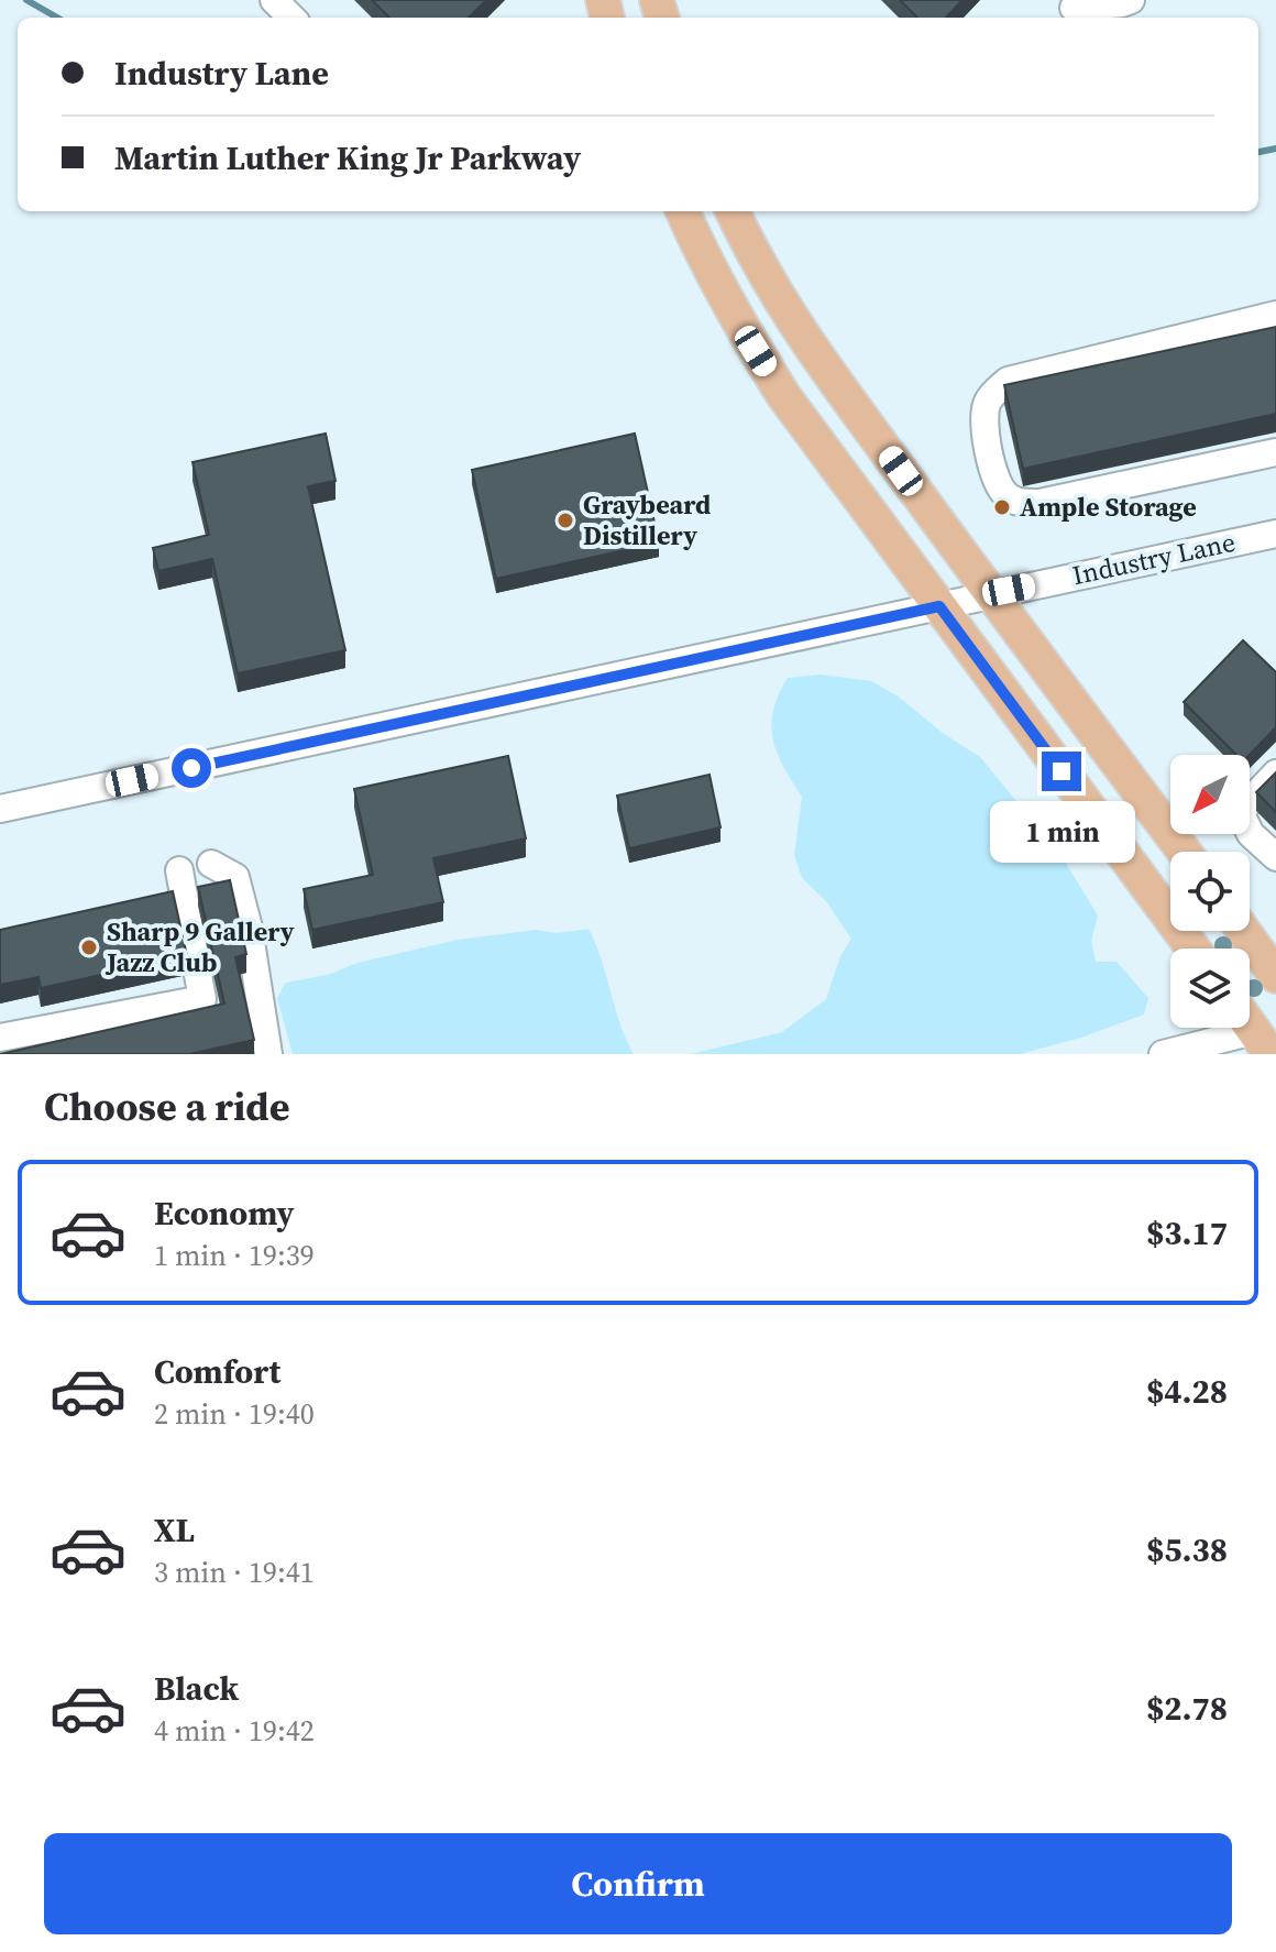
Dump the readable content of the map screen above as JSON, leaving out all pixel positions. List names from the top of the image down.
{
  "streets": {
    "street": ["Industry Lane"]
  },
  "places": ["Ample Storage", "Graybeard Distillery", "Sharp 9 Gallery Jazz Club"],
  "north": "bottom left",
  "page": {
    "banner": ["Industry Lane", "Martin Luther King Jr Parkway"],
    "bubble": "1 min",
    "heading": "Choose a ride",
    "list": [
      {
        "name": "Economy",
        "note": "1 min · 19:39",
        "value": "$3.17"
      },
      {
        "name": "Comfort",
        "note": "2 min · 19:40",
        "value": "$4.28"
      },
      {
        "name": "XL",
        "note": "3 min · 19:41",
        "value": "$5.38"
      },
      {
        "name": "Black",
        "note": "4 min · 19:42",
        "value": "$2.78"
      }
    ],
    "buttons": "Confirm"
  }
}
